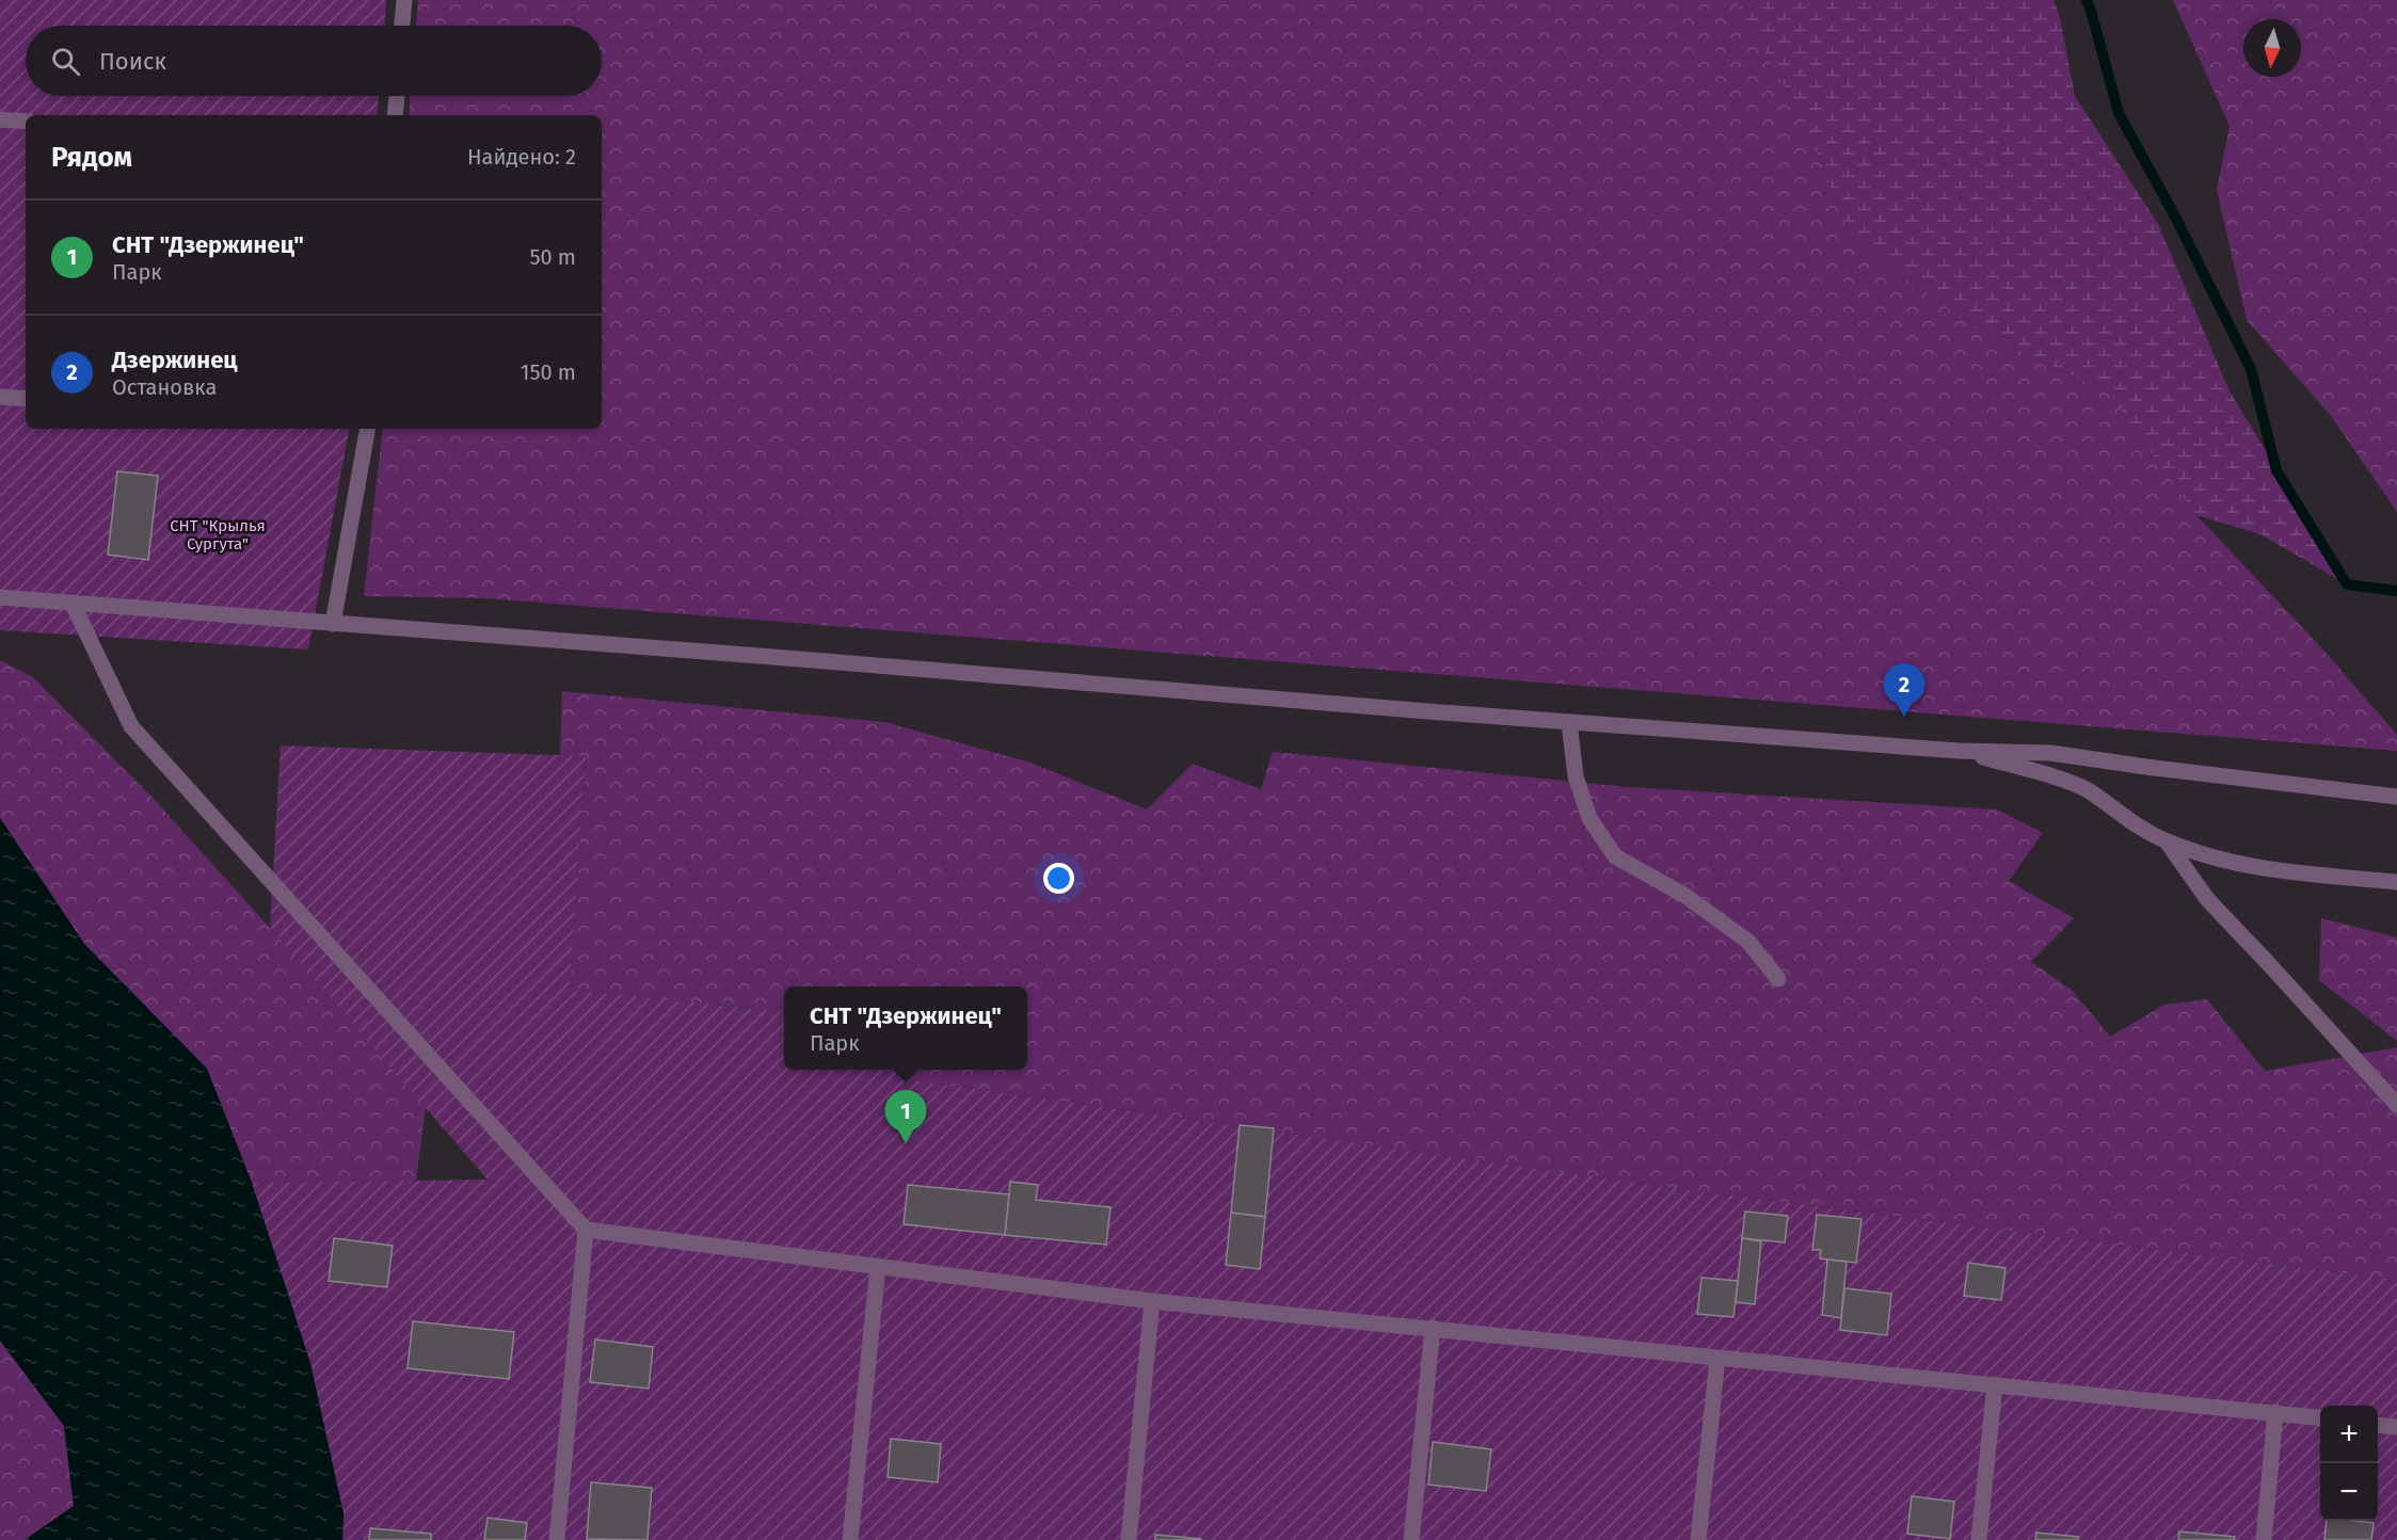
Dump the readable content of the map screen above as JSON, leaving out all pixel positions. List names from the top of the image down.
{
  "parks": ["CНТ \"Крылья Сургута\""],
  "north": "bottom",
  "page": {
    "search": "Поиск",
    "heading": ["Рядом", "Найдено: 2"],
    "list": [
      {
        "mark": "1",
        "name": "СНТ \"Дзержинец\"",
        "note": "Парк",
        "value": "50 m"
      },
      {
        "mark": "2",
        "name": "Дзержинец",
        "note": "Остановка",
        "value": "150 m"
      }
    ],
    "pins": ["2", "1"],
    "popup": ["СНТ \"Дзержинец\"", "Парк"],
    "map_buttons": ["+", "−"]
  }
}
